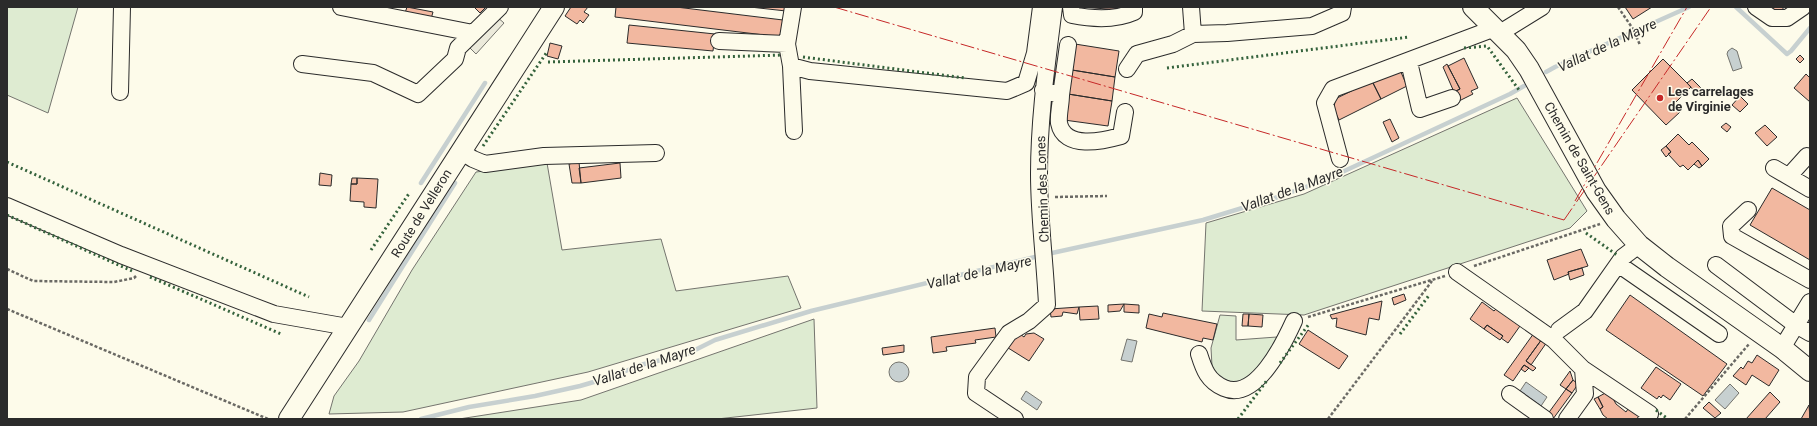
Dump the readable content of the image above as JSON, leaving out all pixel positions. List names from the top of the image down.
{
  "streets": {
    "main road": ["Chemin de Saint-Gens", "Route de Velleron"],
    "street": ["Chemin des Lones"]
  },
  "water": ["Vallat de la Mayre"],
  "places": ["Les carrelages de Virginie"]
}
